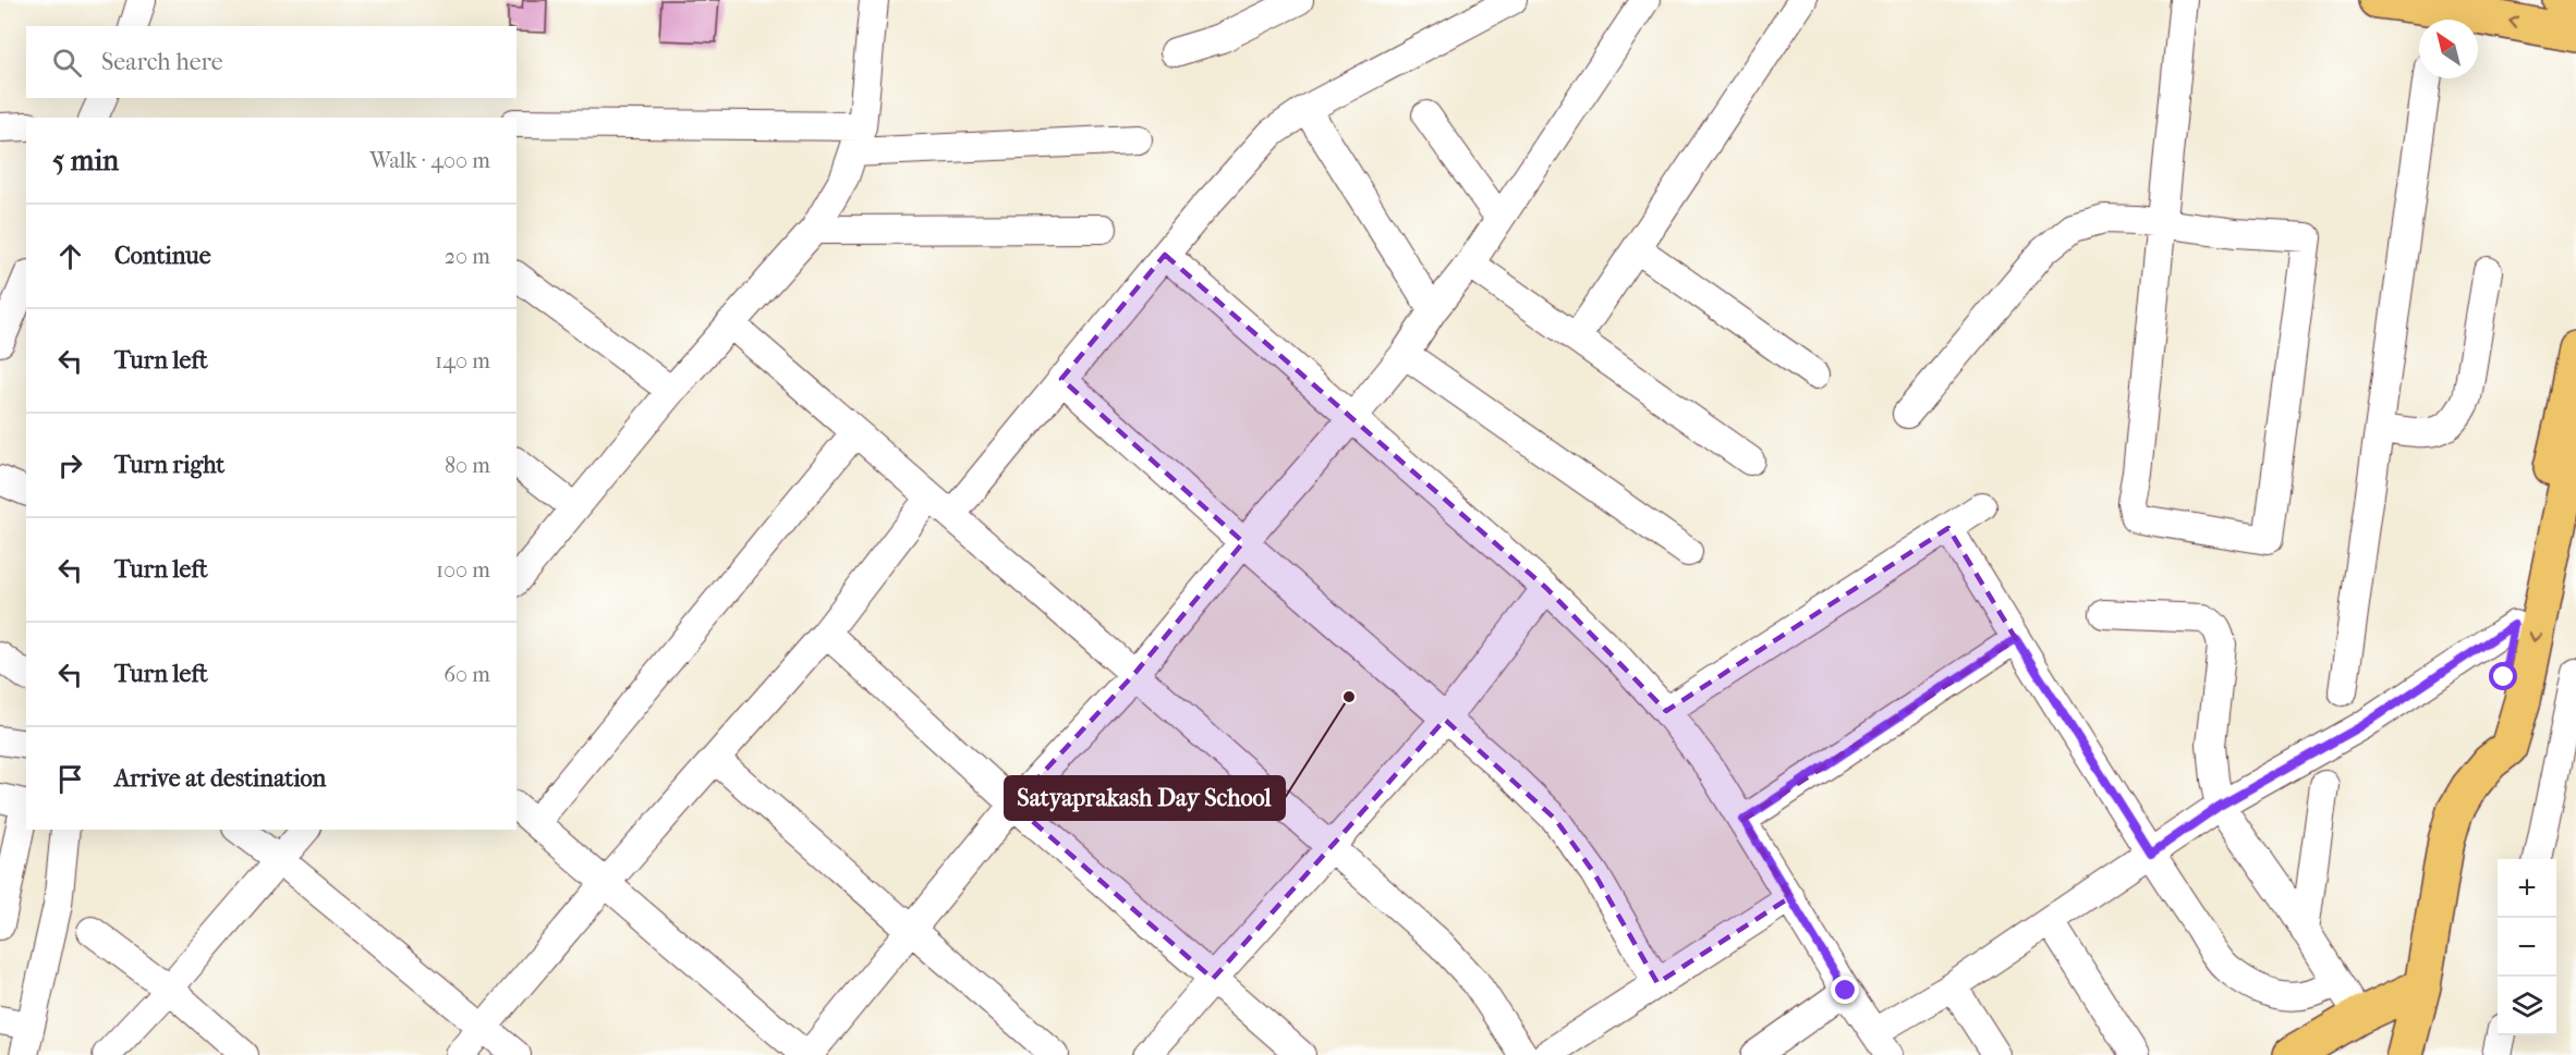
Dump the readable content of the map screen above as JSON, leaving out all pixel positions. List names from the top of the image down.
{
  "places": ["Satyaprakash Day School"],
  "north": "top left",
  "page": {
    "search": "Search here",
    "heading": ["5 min", "Walk · 400 m"],
    "list": [
      ["Continue", "20 m"],
      ["Turn left", "140 m"],
      ["Turn right", "80 m"],
      ["Turn left", "100 m"],
      ["Turn left", "60 m"],
      "Arrive at destination"
    ],
    "map_buttons": ["+", "−"]
  }
}
